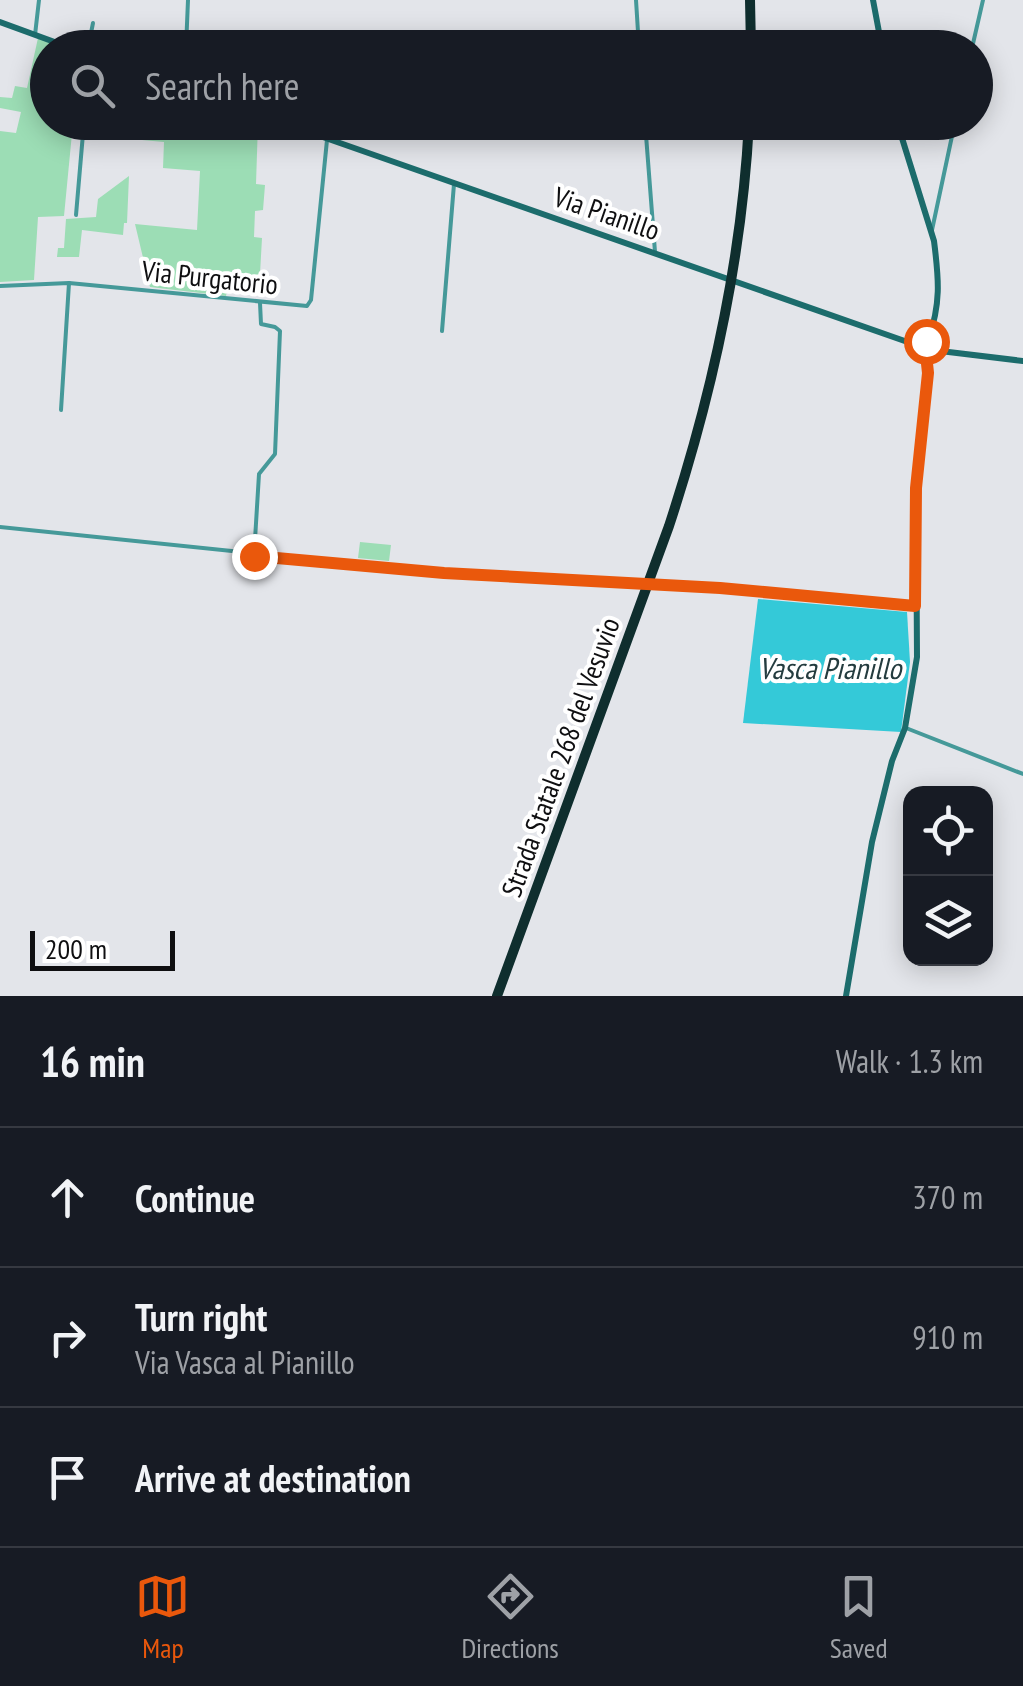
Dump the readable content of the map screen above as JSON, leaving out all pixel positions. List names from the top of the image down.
{
  "streets": {
    "highway": ["Strada Statale 268 del Vesuvio"],
    "street": ["Via Pianillo", "Via Purgatorio"]
  },
  "crossings": [
    ["Via Pianillo", "Via Purgatorio"]
  ],
  "water": ["Vasca Pianillo"],
  "scale_bar": "200 m",
  "page": {
    "search": "Search here",
    "scale": "200 m",
    "heading": ["16 min", "Walk · 1.3 km"],
    "list": [
      ["Continue", "370 m"],
      ["Turn right", "Via Vasca al Pianillo", "910 m"],
      "Arrive at destination"
    ],
    "nav": ["Map", "Directions", "Saved"]
  }
}
